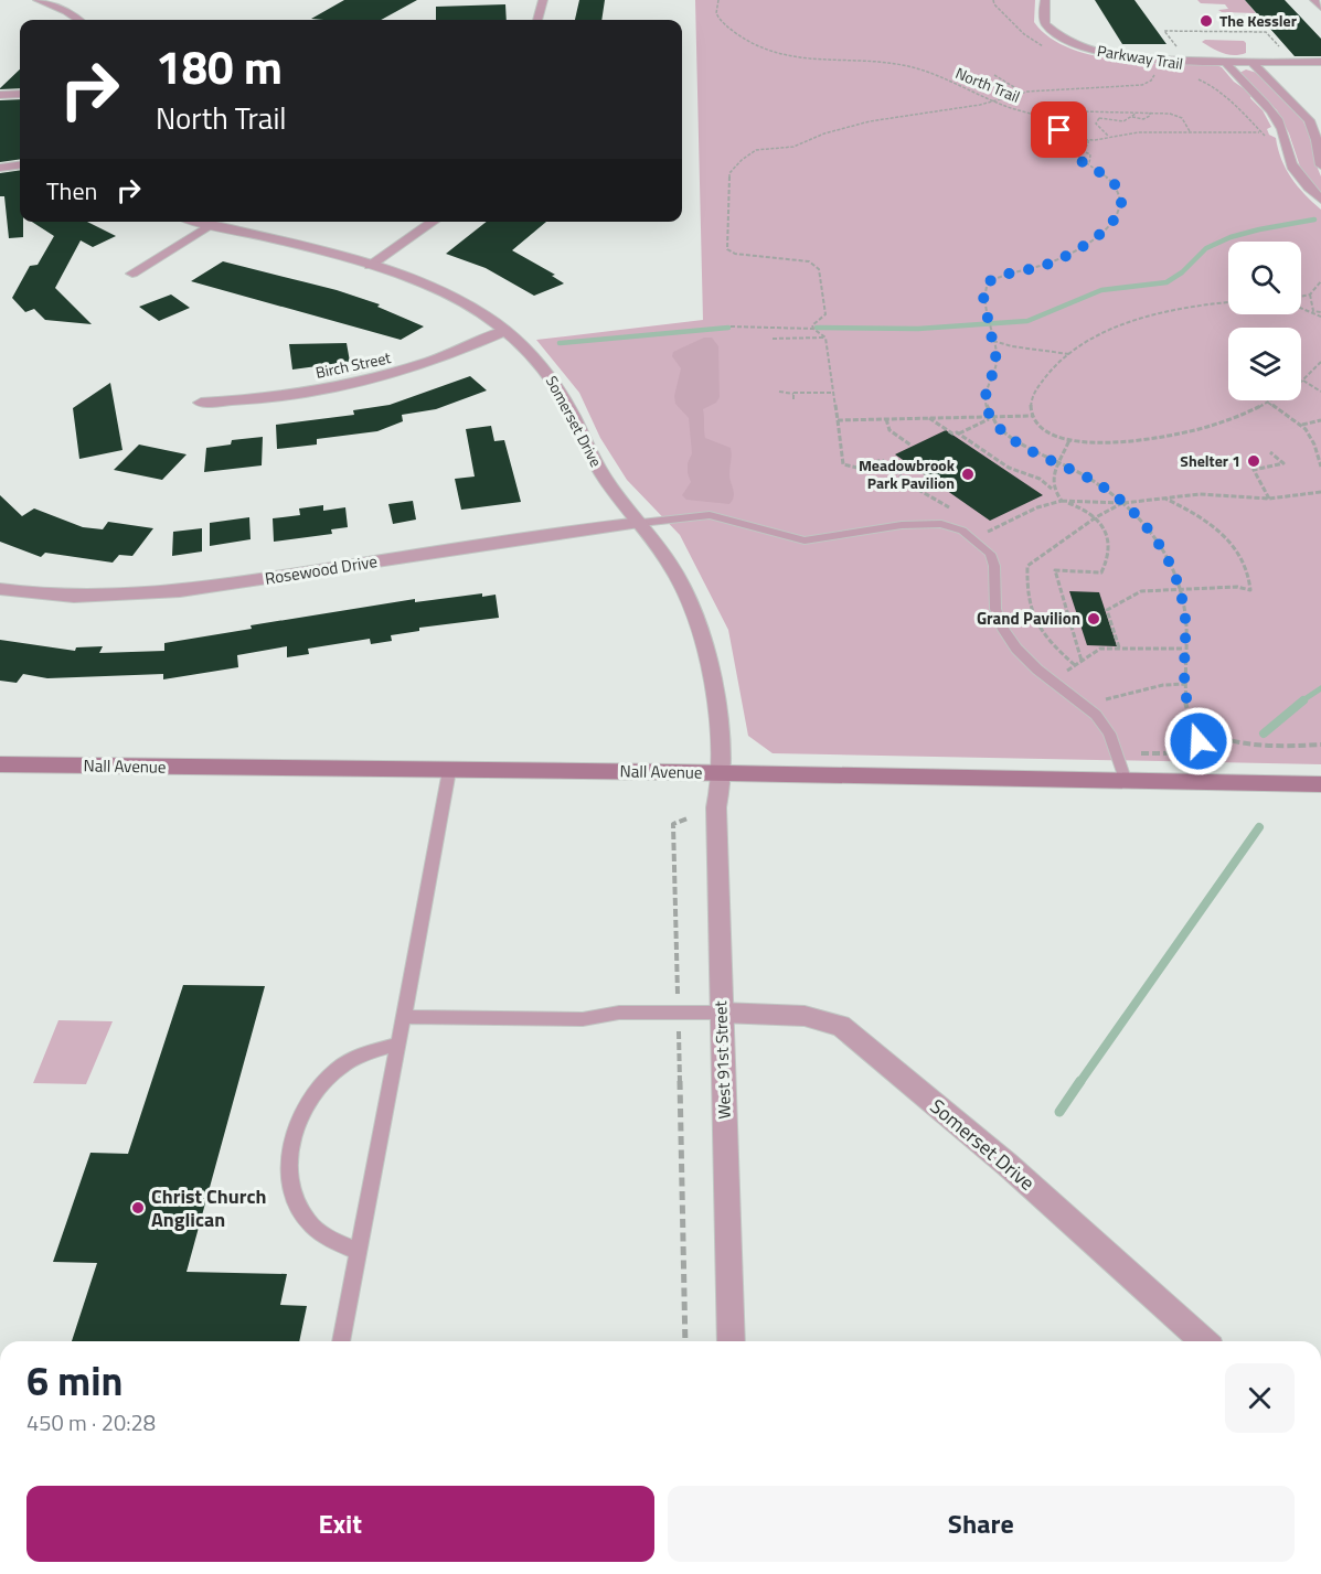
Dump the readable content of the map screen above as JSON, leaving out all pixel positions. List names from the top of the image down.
{
  "streets": {
    "main road": ["Nall Avenue"],
    "street": [
      "Birch Street",
      "Somerset Drive",
      "Rosewood Drive",
      "West 91st Street"
    ],
    "path": ["Parkway Trail", "North Trail"]
  },
  "crossings": [
    ["Birch Street", "Somerset Drive"],
    ["Somerset Drive", "Rosewood Drive"],
    ["Somerset Drive", "Nall Avenue"],
    ["Somerset Drive", "West 91st Street"],
    ["Nall Avenue", "West 91st Street"]
  ],
  "places": [
    "The Kessler",
    "Shelter 1",
    "Meadowbrook Park Pavilion",
    "Grand Pavilion",
    "Christ Church Anglican"
  ],
  "page": {
    "turn": ["180 m", "North Trail"],
    "then": "Then",
    "heading": ["6 min", "450 m · 20:28"],
    "buttons": ["Exit", "Share"]
  }
}
